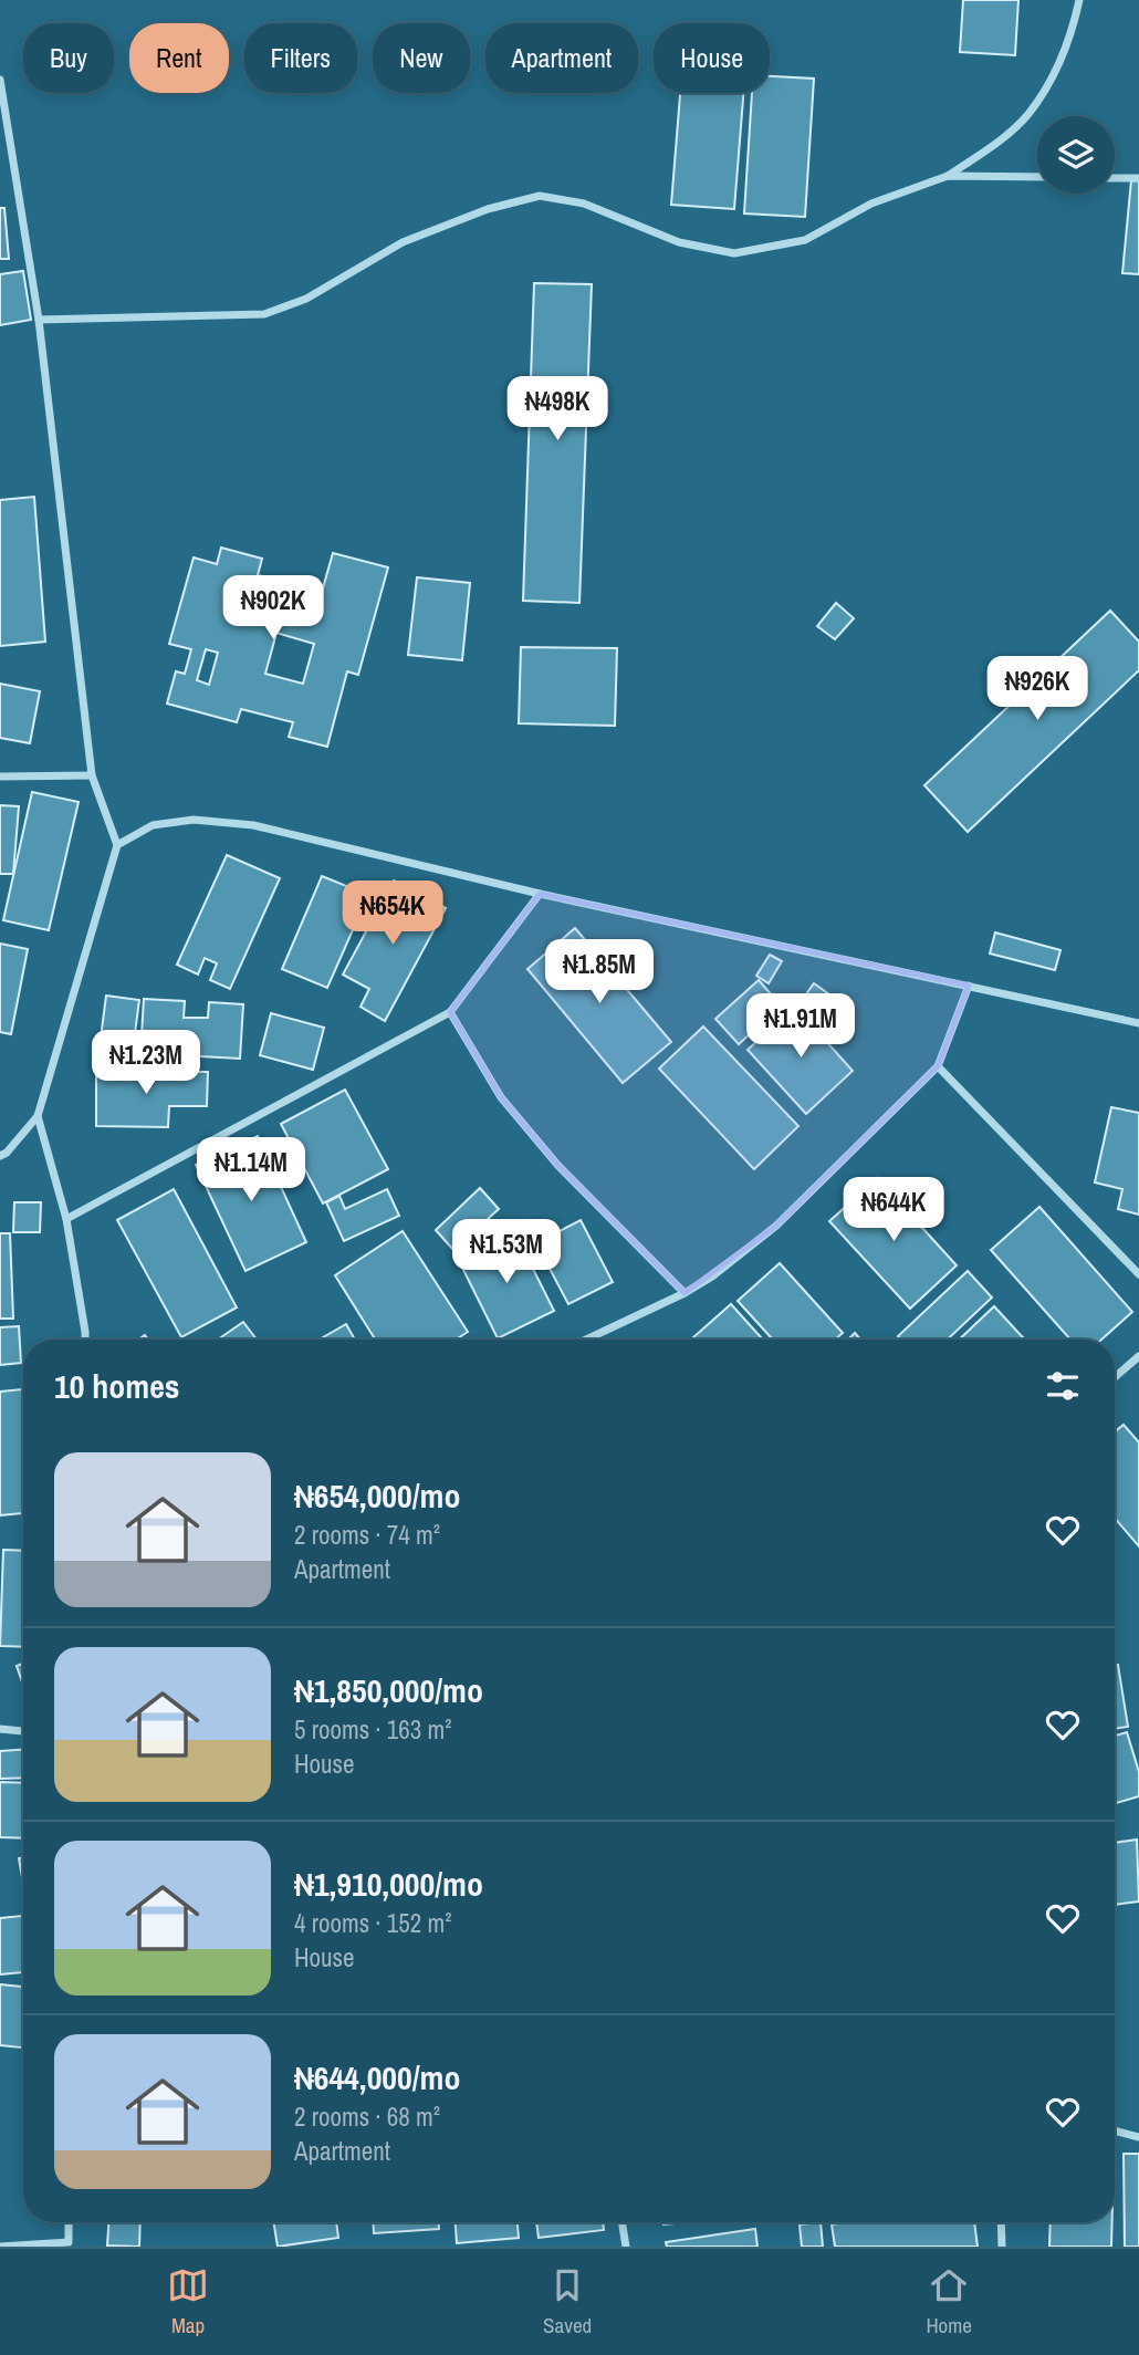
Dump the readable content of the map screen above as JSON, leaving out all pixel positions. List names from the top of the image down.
{
  "page": {
    "chip": [
      "Buy",
      "Rent",
      "Filters",
      "New",
      "Apartment",
      "House"
    ],
    "price": [
      "₦498K",
      "₦902K",
      "₦926K",
      "₦654K",
      "₦1.85M",
      "₦1.91M",
      "₦1.23M",
      "₦1.14M",
      "₦644K",
      "₦1.53M"
    ],
    "heading": "10 homes",
    "list": [
      {
        "name": "₦654,000/mo",
        "note": "2 rooms · 74 m² · Apartment"
      },
      {
        "name": "₦1,850,000/mo",
        "note": "5 rooms · 163 m² · House"
      },
      {
        "name": "₦1,910,000/mo",
        "note": "4 rooms · 152 m² · House"
      },
      {
        "name": "₦644,000/mo",
        "note": "2 rooms · 68 m² · Apartment"
      }
    ],
    "tabs": ["Map", "Saved", "Home"]
  }
}
